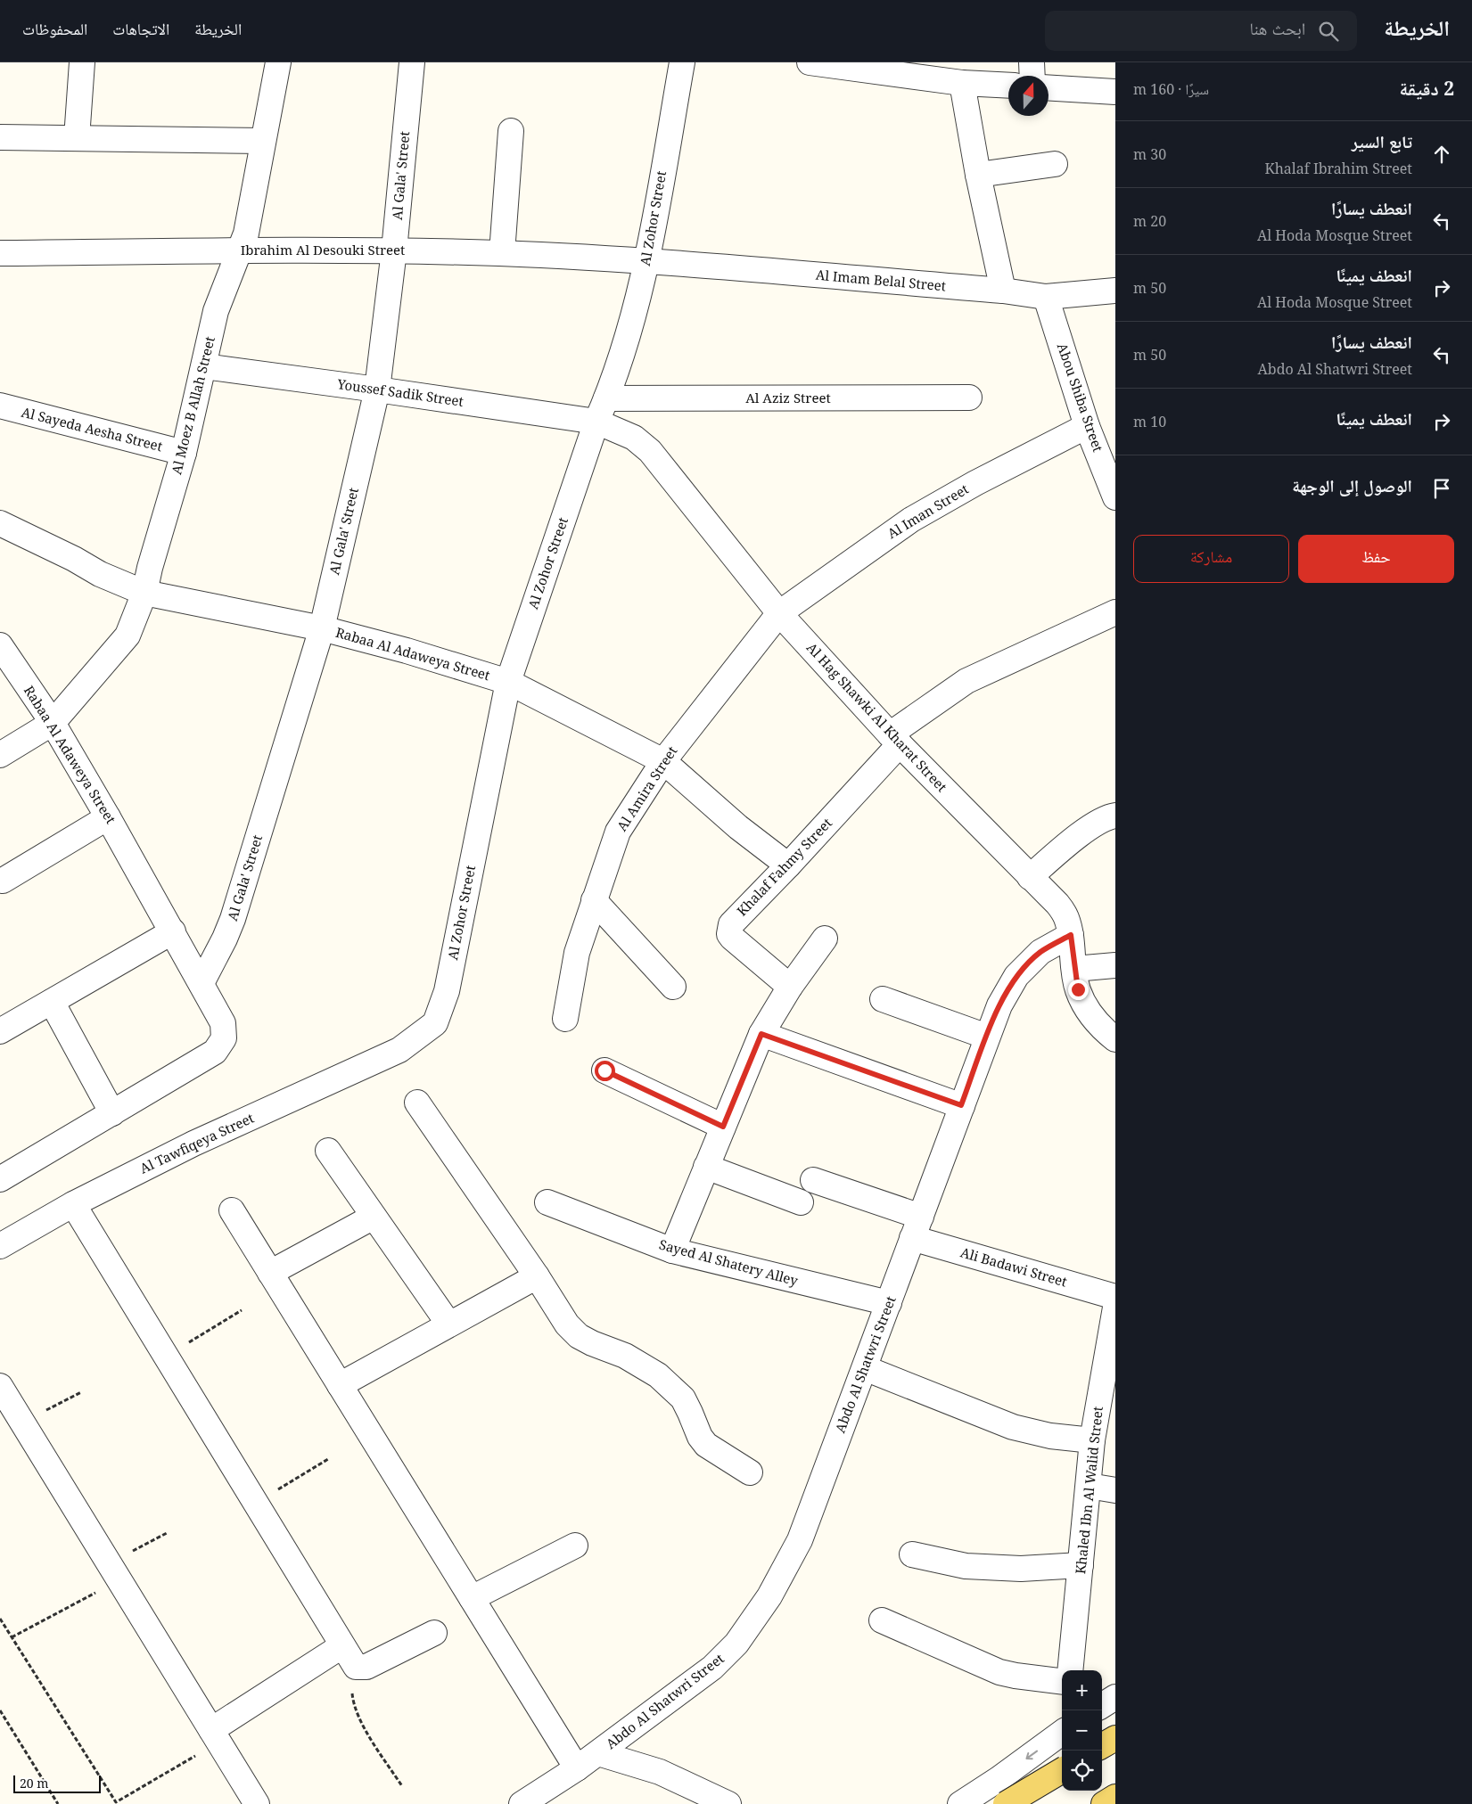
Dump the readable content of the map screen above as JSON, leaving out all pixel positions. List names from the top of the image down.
{
  "streets": {
    "street": [
      "Al Gala' Street",
      "Al Zohor Street",
      "Ibrahim Al Desouki Street",
      "Al Imam Belal Street",
      "Youssef Sadik Street",
      "Abou Shiba Street",
      "Al Aziz Street",
      "Al Moez B Allah Street",
      "Al Sayeda Aesha Street",
      "Al Iman Street",
      "Rabaa Al Adaweya Street",
      "Al Hag Shawki Al Kharat Street",
      "Al Amira Street",
      "Khalaf Fahmy Street",
      "Al Tawfiqeya Street",
      "Sayed Al Shatery Alley",
      "Ali Badawi Street",
      "Abdo Al Shatwri Street",
      "Khaled Ibn Al Walid Street"
    ]
  },
  "crossings": [
    ["Al Gala' Street", "Ibrahim Al Desouki Street"],
    ["Al Gala' Street", "Youssef Sadik Street"],
    ["Al Gala' Street", "Rabaa Al Adaweya Street"],
    ["Al Zohor Street", "Ibrahim Al Desouki Street"],
    ["Al Zohor Street", "Al Imam Belal Street"],
    ["Al Zohor Street", "Youssef Sadik Street"],
    ["Al Zohor Street", "Al Aziz Street"],
    ["Al Zohor Street", "Rabaa Al Adaweya Street"],
    ["Al Zohor Street", "Al Hag Shawki Al Kharat Street"],
    ["Al Zohor Street", "Al Tawfiqeya Street"],
    ["Ibrahim Al Desouki Street", "Al Imam Belal Street"],
    ["Ibrahim Al Desouki Street", "Al Moez B Allah Street"],
    ["Al Imam Belal Street", "Abou Shiba Street"],
    ["Youssef Sadik Street", "Al Moez B Allah Street"],
    ["Youssef Sadik Street", "Al Hag Shawki Al Kharat Street"],
    ["Abou Shiba Street", "Al Iman Street"],
    ["Al Moez B Allah Street", "Al Sayeda Aesha Street"],
    ["Al Moez B Allah Street", "Rabaa Al Adaweya Street"],
    ["Al Iman Street", "Al Hag Shawki Al Kharat Street"],
    ["Al Iman Street", "Al Amira Street"],
    ["Rabaa Al Adaweya Street", "Al Amira Street"],
    ["Rabaa Al Adaweya Street", "Khalaf Fahmy Street"],
    ["Al Hag Shawki Al Kharat Street", "Al Amira Street"],
    ["Al Hag Shawki Al Kharat Street", "Khalaf Fahmy Street"],
    ["Al Hag Shawki Al Kharat Street", "Abdo Al Shatwri Street"],
    ["Sayed Al Shatery Alley", "Abdo Al Shatwri Street"],
    ["Ali Badawi Street", "Abdo Al Shatwri Street"]
  ],
  "scale_bar": "20 m",
  "north": "top",
  "page": {
    "header": "الخريطة",
    "search": "ابحث هنا",
    "nav": ["الخريطة", "الاتجاهات", "المحفوظات"],
    "heading": ["2 دقيقة", "سيرًا · 160 m"],
    "list": [
      ["تابع السير", "Khalaf Ibrahim Street", "30 m"],
      ["انعطف يسارًا", "Al Hoda Mosque Street", "20 m"],
      ["انعطف يمينًا", "Al Hoda Mosque Street", "50 m"],
      ["انعطف يسارًا", "Abdo Al Shatwri Street", "50 m"],
      ["انعطف يمينًا", "10 m"],
      "الوصول إلى الوجهة"
    ],
    "buttons": ["حفظ", "مشاركة"],
    "map_buttons": ["+", "−"],
    "scale": "20 m"
  }
}
